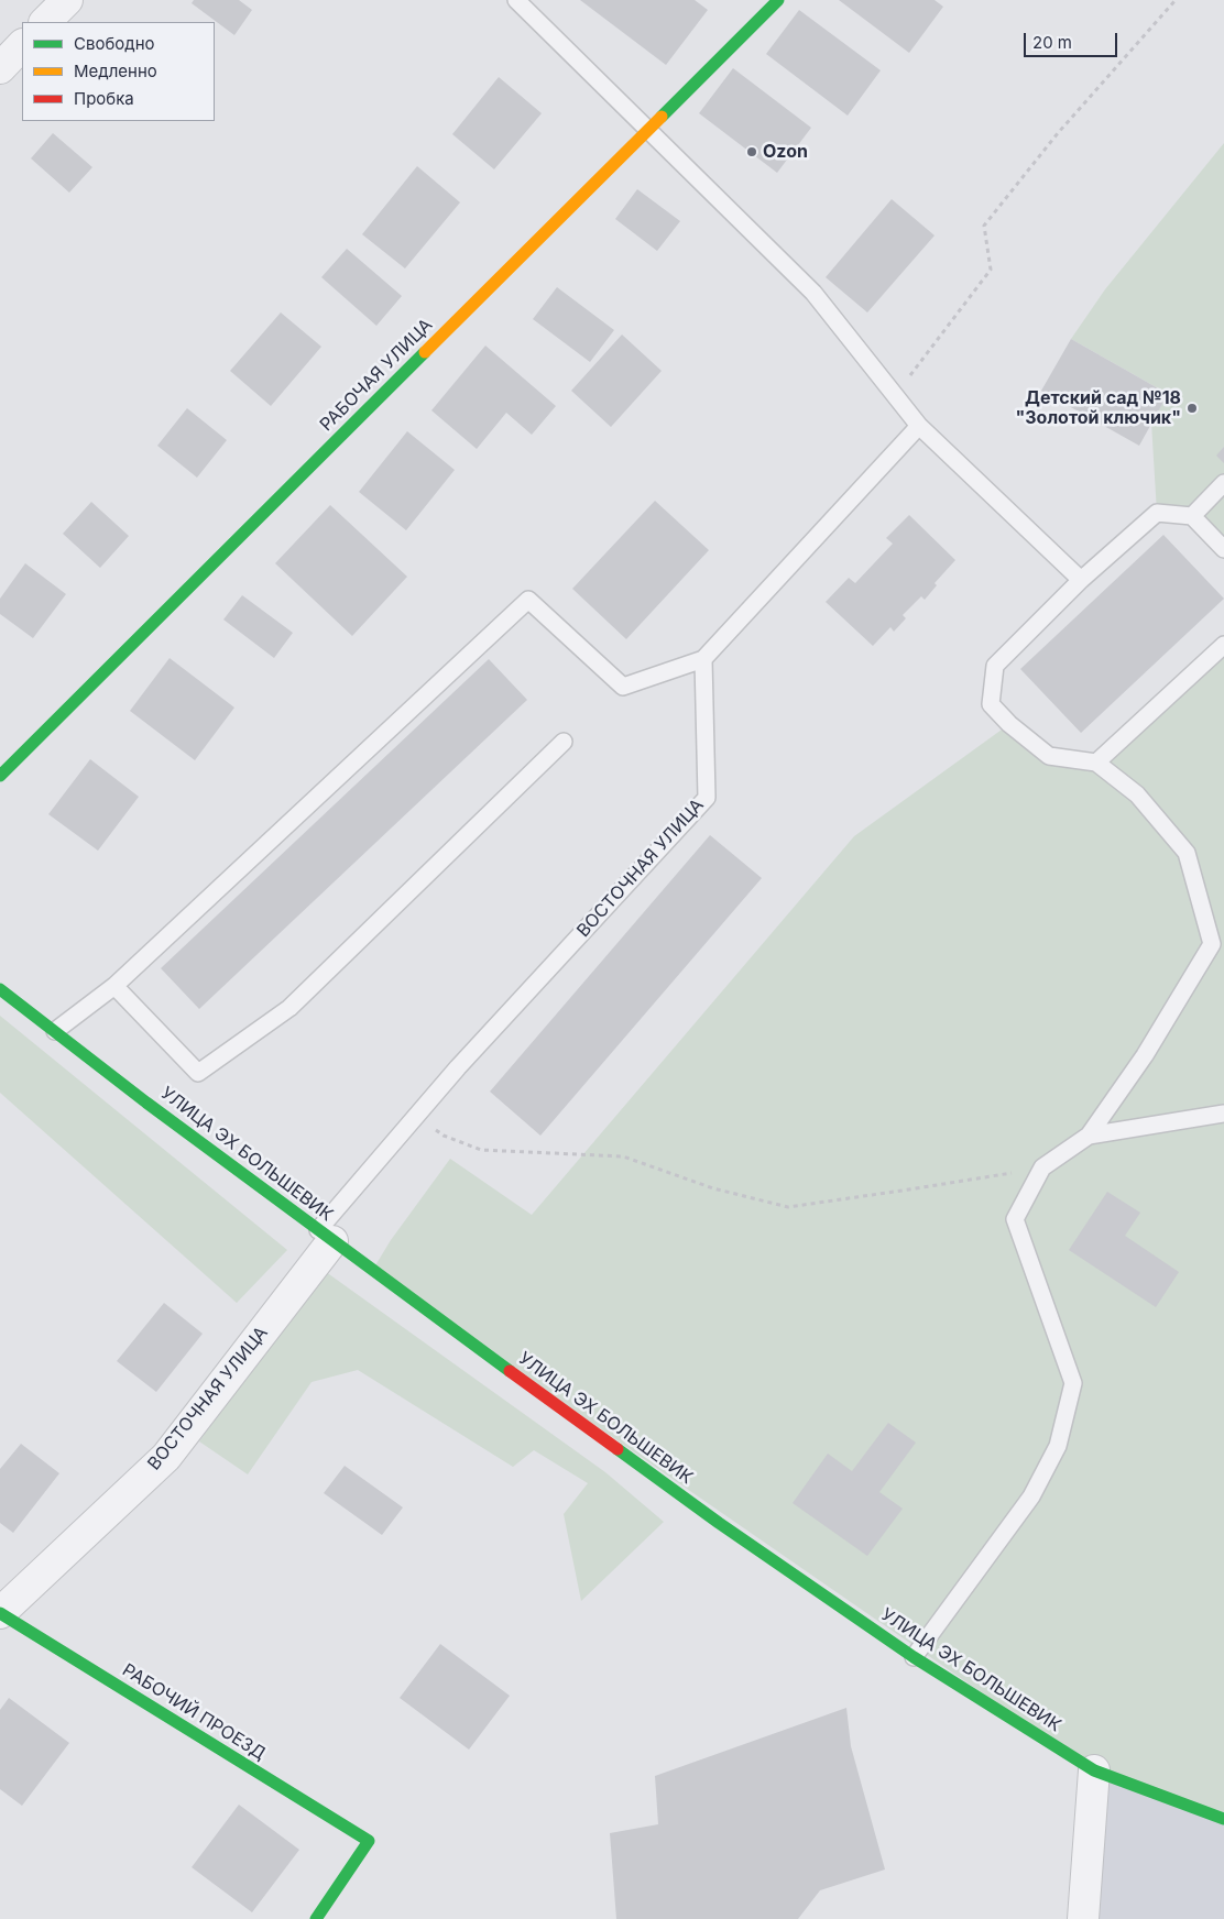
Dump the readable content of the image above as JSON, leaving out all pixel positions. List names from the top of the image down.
{
  "streets": {
    "street": [
      "РАБОЧАЯ УЛИЦА",
      "ВОСТОЧНАЯ УЛИЦА",
      "УЛИЦА ЭХ БОЛЬШЕВИК",
      "РАБОЧИЙ ПРОЕЗД"
    ]
  },
  "crossings": [
    ["ВОСТОЧНАЯ УЛИЦА", "УЛИЦА ЭХ БОЛЬШЕВИК"],
    ["ВОСТОЧНАЯ УЛИЦА", "РАБОЧИЙ ПРОЕЗД"]
  ],
  "places": ["Ozon", "Детский сад №18 \"Золотой ключик\""],
  "legend": ["Свободно", "Медленно", "Пробка"],
  "scale_bar": "20 m"
}
